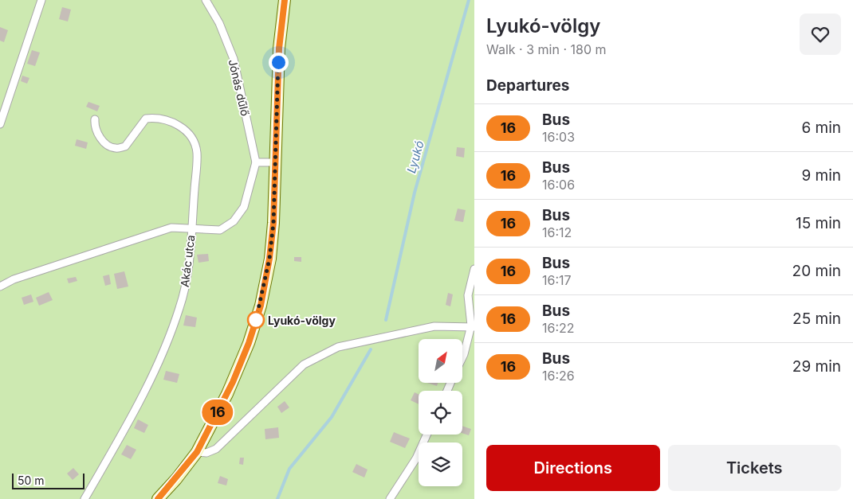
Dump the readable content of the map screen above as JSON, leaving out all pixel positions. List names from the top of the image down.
{
  "streets": {
    "street": ["Jónás dűlő", "Akác utca"]
  },
  "water": ["Lyukó"],
  "places": ["Lyukó-völgy"],
  "lines": ["bus line 16"],
  "scale_bar": "50 m",
  "north": "top right",
  "page": {
    "on_map": "16",
    "heading": [
      ["Lyukó-völgy", "Walk · 3 min · 180 m"],
      "Departures"
    ],
    "list": [
      {
        "mark": "16",
        "name": "Bus",
        "note": "16:03",
        "value": "6 min"
      },
      {
        "mark": "16",
        "name": "Bus",
        "note": "16:06",
        "value": "9 min"
      },
      {
        "mark": "16",
        "name": "Bus",
        "note": "16:12",
        "value": "15 min"
      },
      {
        "mark": "16",
        "name": "Bus",
        "note": "16:17",
        "value": "20 min"
      },
      {
        "mark": "16",
        "name": "Bus",
        "note": "16:22",
        "value": "25 min"
      },
      {
        "mark": "16",
        "name": "Bus",
        "note": "16:26",
        "value": "29 min"
      }
    ],
    "buttons": ["Directions", "Tickets"],
    "scale": "50 m"
  }
}
